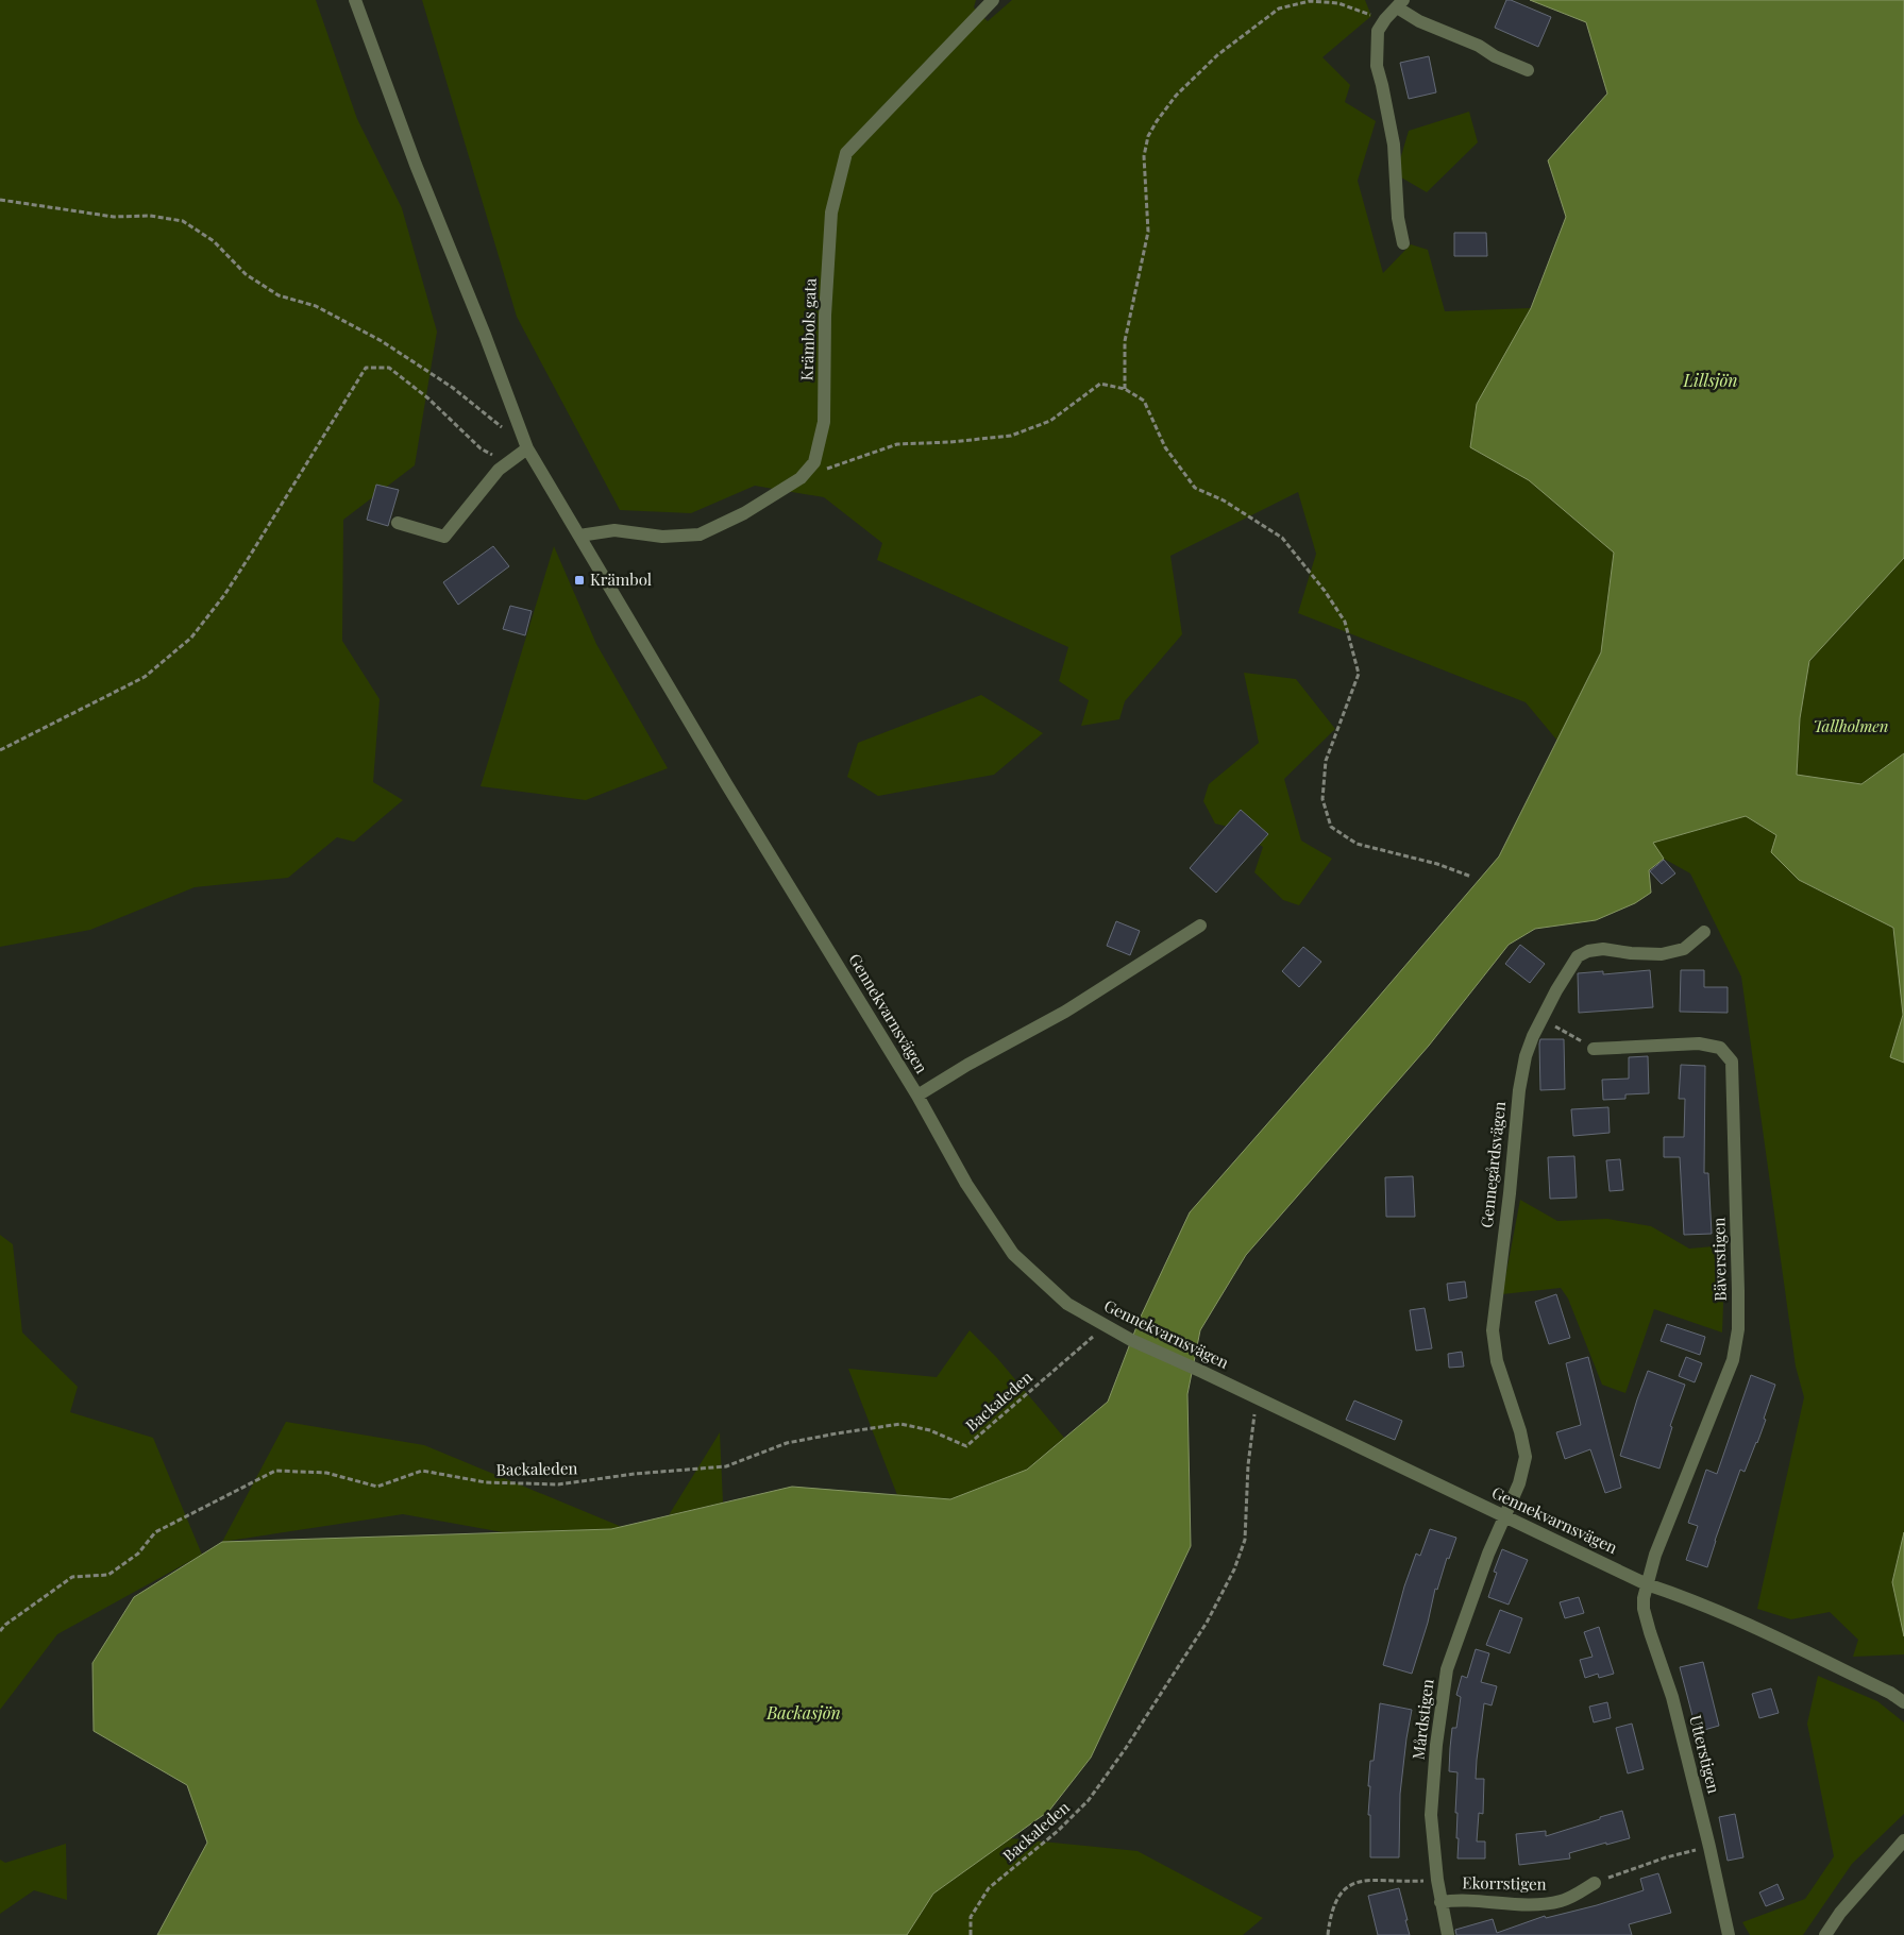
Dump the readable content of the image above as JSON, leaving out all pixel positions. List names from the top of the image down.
{
  "streets": {
    "street": [
      "Krämbols gata",
      "Gennekvarnsvägen",
      "Gennegårdsvägen",
      "Bäverstigen",
      "Mårdstigen",
      "Utterstigen",
      "Ekorrstigen"
    ],
    "path": ["Backaleden"]
  },
  "crossings": [
    ["Krämbols gata", "Gennekvarnsvägen"],
    ["Gennekvarnsvägen", "Gennegårdsvägen"],
    ["Gennekvarnsvägen", "Bäverstigen"],
    ["Gennekvarnsvägen", "Backaleden"],
    ["Gennekvarnsvägen", "Mårdstigen"],
    ["Gennekvarnsvägen", "Utterstigen"],
    ["Gennegårdsvägen", "Mårdstigen"],
    ["Bäverstigen", "Utterstigen"],
    ["Mårdstigen", "Ekorrstigen"]
  ],
  "water": ["Lillsjön", "Backasjön"],
  "parks": ["Tallholmen"],
  "places": {
    "transit": ["Krämbol"]
  }
}
